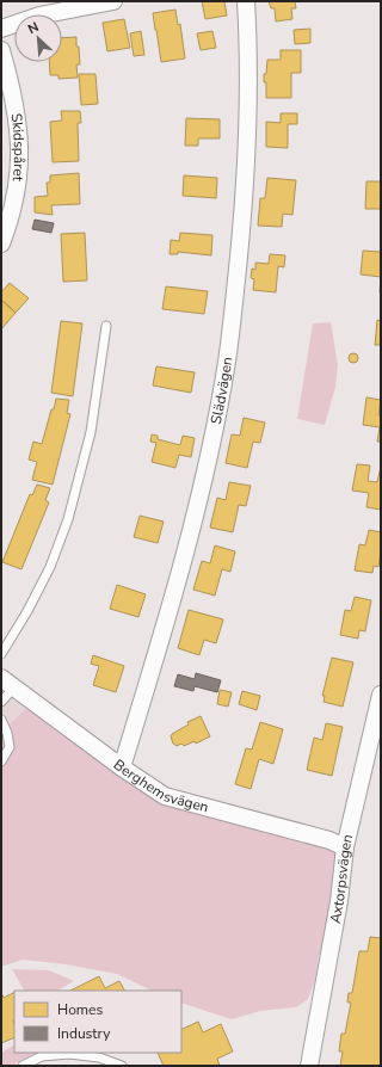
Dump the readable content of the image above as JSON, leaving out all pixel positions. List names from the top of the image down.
{
  "streets": {
    "street": [
      "Skidspåret",
      "Slädvägen",
      "Berghemsvägen",
      "Axtorpsvägen"
    ]
  },
  "crossings": [
    ["Slädvägen", "Berghemsvägen"],
    ["Berghemsvägen", "Axtorpsvägen"]
  ],
  "legend": ["Homes", "Industry"],
  "north": "top left"
}
